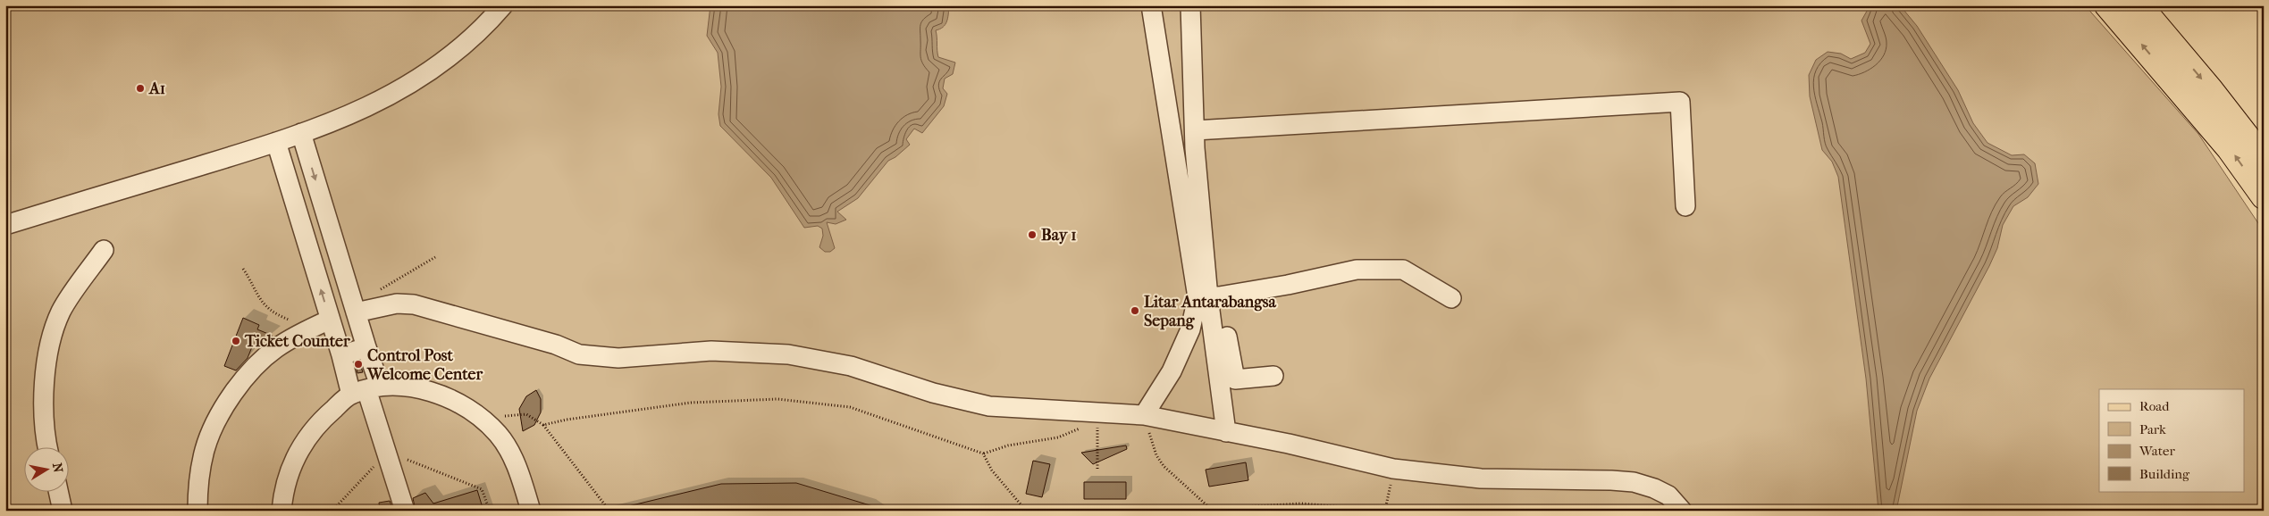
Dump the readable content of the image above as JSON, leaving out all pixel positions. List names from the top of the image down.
{
  "places": [
    "A1",
    "Bay 1",
    "Litar Antarabangsa Sepang",
    "Ticket Counter",
    "Control Post Welcome Center"
  ],
  "legend": [
    "Road",
    "Park",
    "Water",
    "Building"
  ],
  "north": "right"
}
